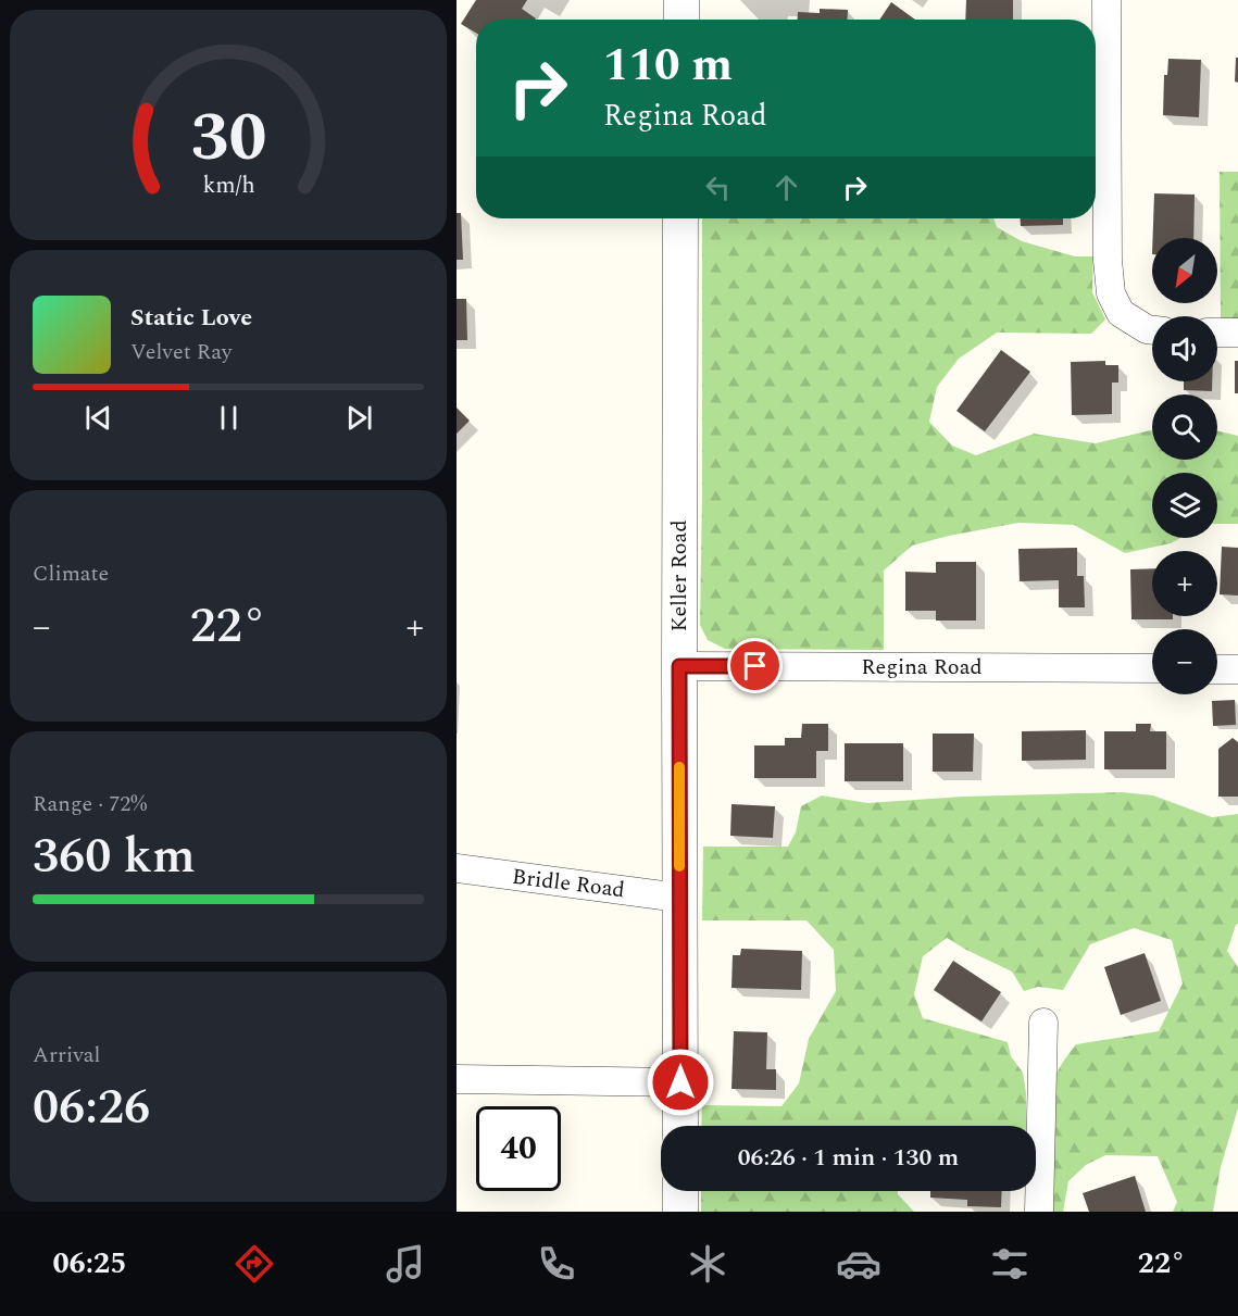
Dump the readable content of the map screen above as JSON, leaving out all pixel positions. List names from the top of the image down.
{
  "streets": {
    "street": ["Keller Road", "Regina Road", "Bridle Road"]
  },
  "crossings": [
    ["Keller Road", "Regina Road"],
    ["Keller Road", "Bridle Road"]
  ],
  "north": "bottom left",
  "page": {
    "turn": ["110 m", "Regina Road"],
    "map_buttons": ["+", "−"],
    "song": ["Static Love", "Velvet Ray"],
    "tile": [
      "Climate",
      ["Range · 72%", "360 km"],
      ["Arrival", "06:26"]
    ],
    "heat": ["−", "22°", "+"],
    "limit": "40",
    "trip": "06:26 · 1 min · 130 m",
    "tabs": ["06:25", "22°"],
    "gauge": ["30", "km/h"]
  }
}
